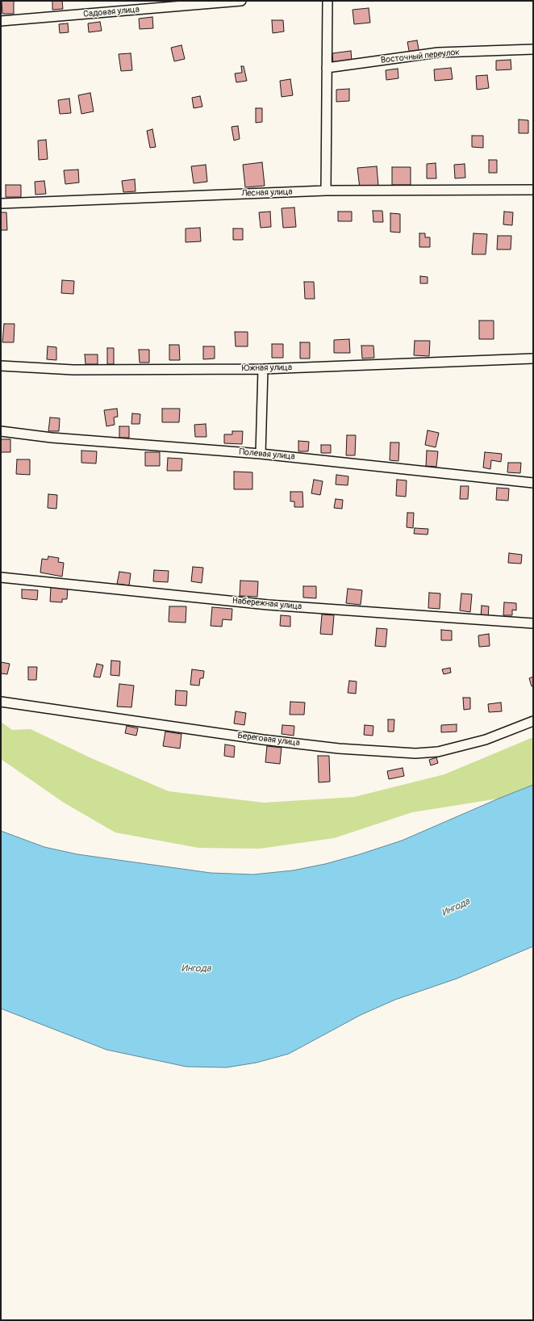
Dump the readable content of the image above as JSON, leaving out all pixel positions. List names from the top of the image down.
{
  "streets": {
    "street": [
      "Садовая улица",
      "Восточный переулок",
      "Лесная улица",
      "Южная улица",
      "Полевая улица",
      "Набережная улица",
      "Береговая улица"
    ]
  },
  "water": ["Ингода"]
}
